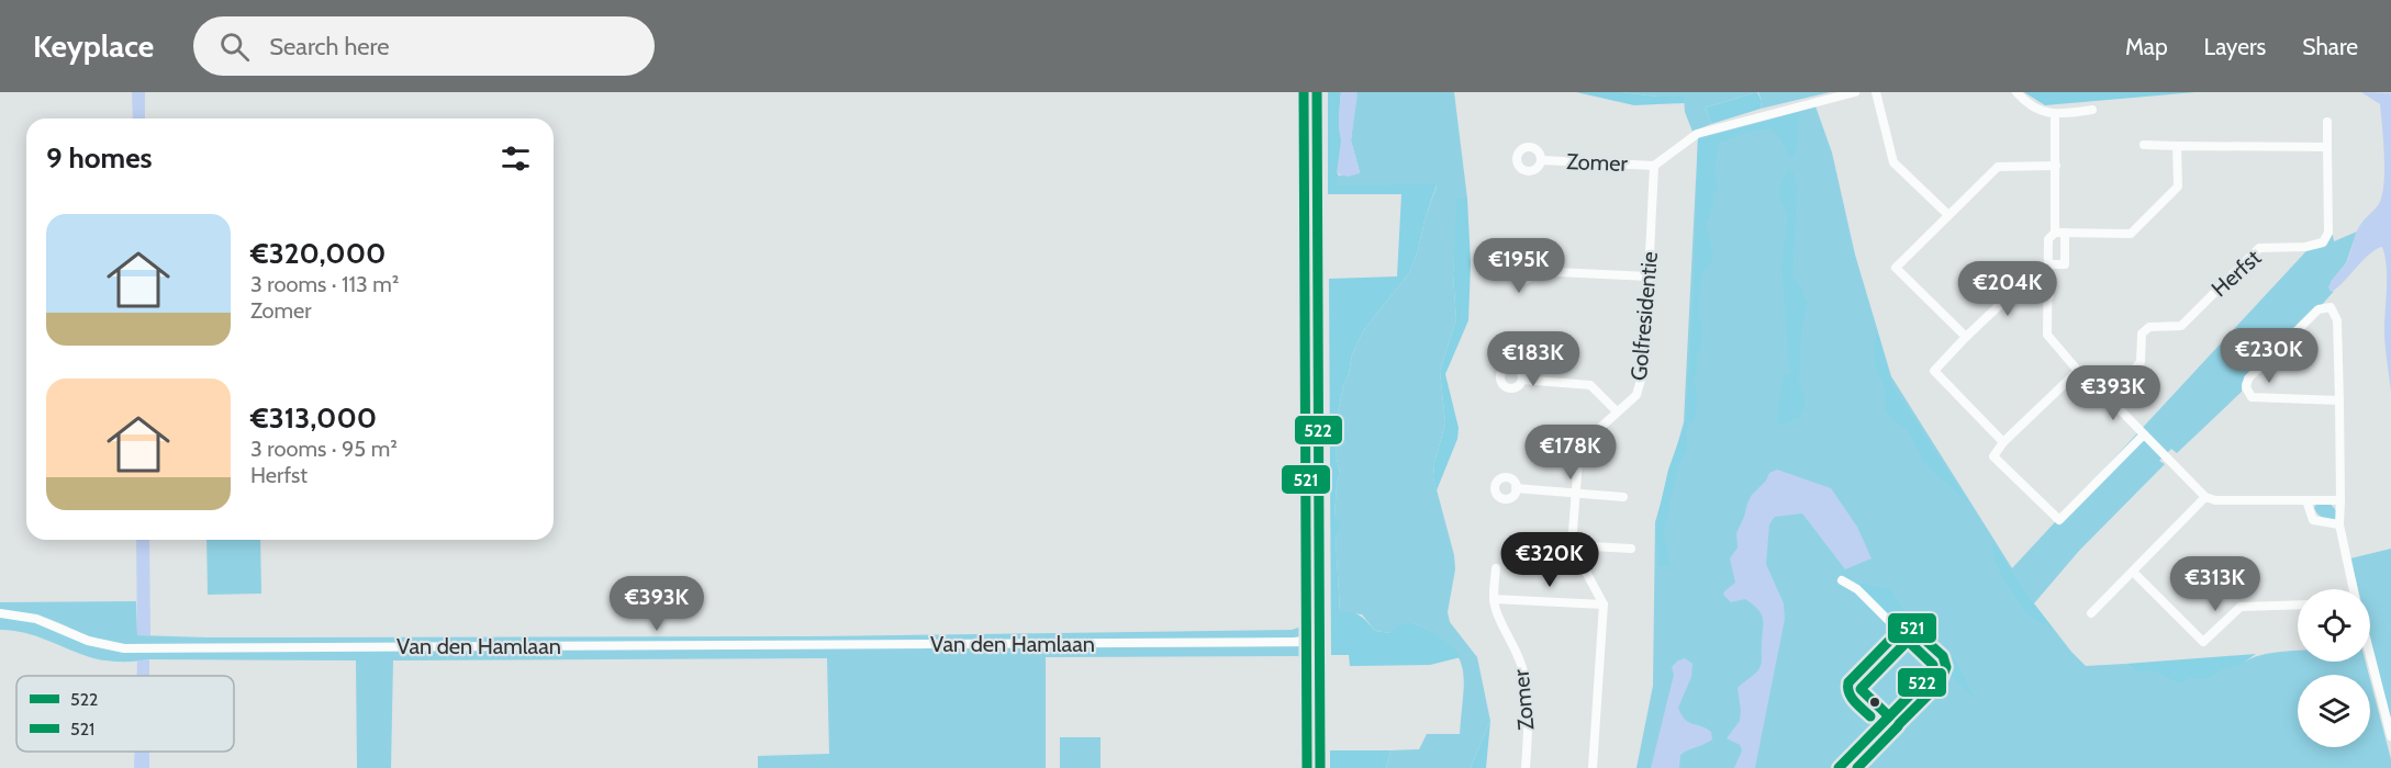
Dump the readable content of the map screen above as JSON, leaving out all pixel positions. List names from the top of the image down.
{
  "streets": {
    "street": [
      "Zomer",
      "Herfst",
      "Golfresidentie",
      "Van den Hamlaan"
    ]
  },
  "crossings": [
    ["Zomer", "Golfresidentie"]
  ],
  "lines": ["transit line 522", "transit line 521"],
  "legend": ["522", "521"],
  "page": {
    "header": "Keyplace",
    "search": "Search here",
    "nav": ["Map", "Layers", "Share"],
    "heading": "9 homes",
    "list": [
      {
        "name": "€320,000",
        "note": "3 rooms · 113 m² · Zomer"
      },
      {
        "name": "€313,000",
        "note": "3 rooms · 95 m² · Herfst"
      }
    ],
    "price": [
      "€195K",
      "€204K",
      "€230K",
      "€183K",
      "€393K",
      "€178K",
      "€320K",
      "€313K",
      "€393K"
    ]
  }
}
